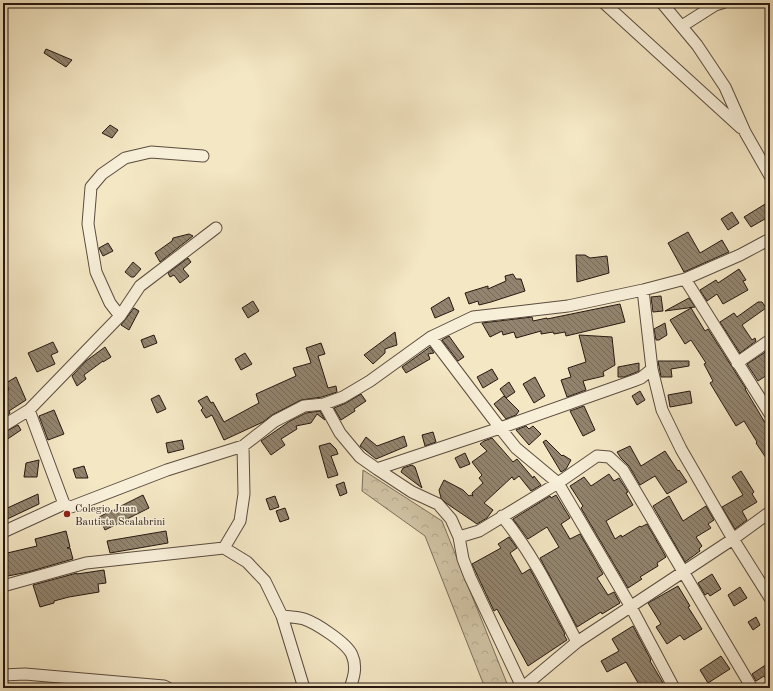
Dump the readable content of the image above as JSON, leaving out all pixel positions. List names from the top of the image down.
{
  "places": ["Colegio Juan Bautista Scalabrini"]
}
